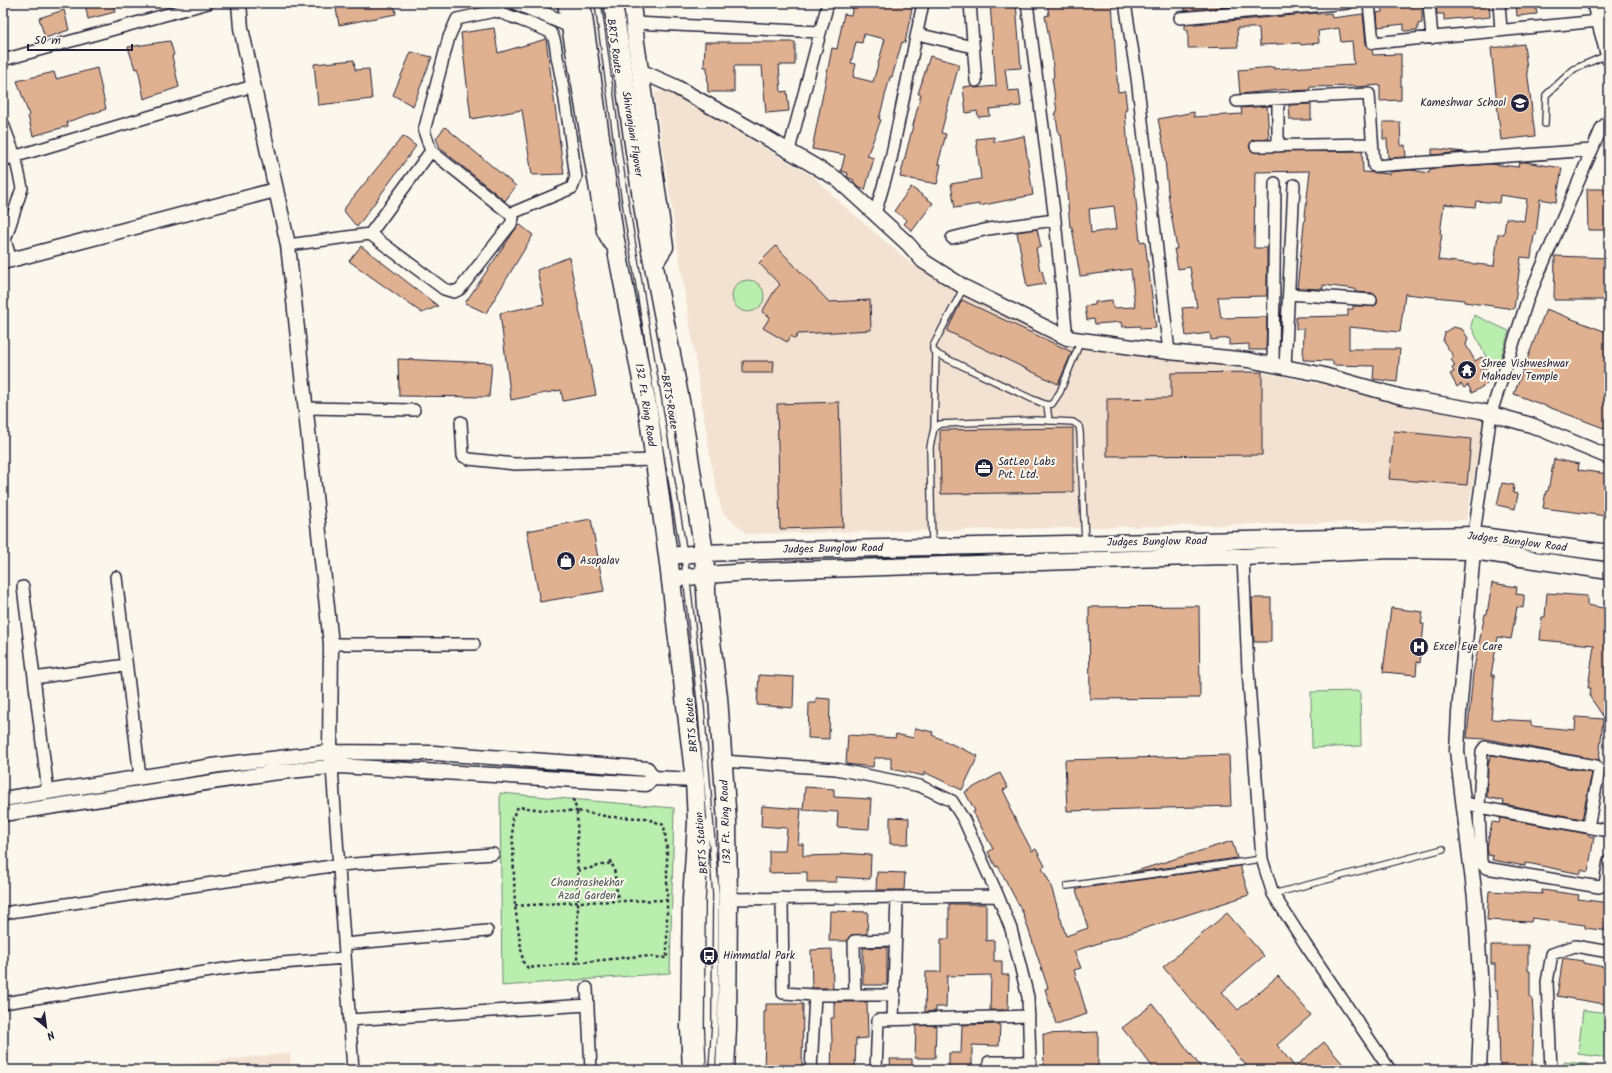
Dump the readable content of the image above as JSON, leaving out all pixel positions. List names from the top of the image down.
{
  "streets": {
    "main road": ["Shivranjani Flyover", "132 Ft. Ring Road", "Judges Bunglow Road"],
    "lane": ["BRTS Route", "BRTS Station"]
  },
  "crossings": [
    ["BRTS Route", "132 Ft. Ring Road"],
    ["BRTS Route", "Judges Bunglow Road"],
    ["BRTS Route", "BRTS Station"],
    ["132 Ft. Ring Road", "Judges Bunglow Road"]
  ],
  "parks": ["Chandrashekhar Azad Garden"],
  "places": {
    "school or university": ["Kameshwar School"],
    "temple": ["Shree Vishweshwar Mahadev Temple"],
    "office": ["SatLeo Labs Pvt. Ltd."],
    "shop": ["Asopalav"],
    "hospital": ["Excel Eye Care"],
    "bus stop": ["Himmatlal Park"]
  },
  "scale_bar": "50 m",
  "north": "bottom right"
}
